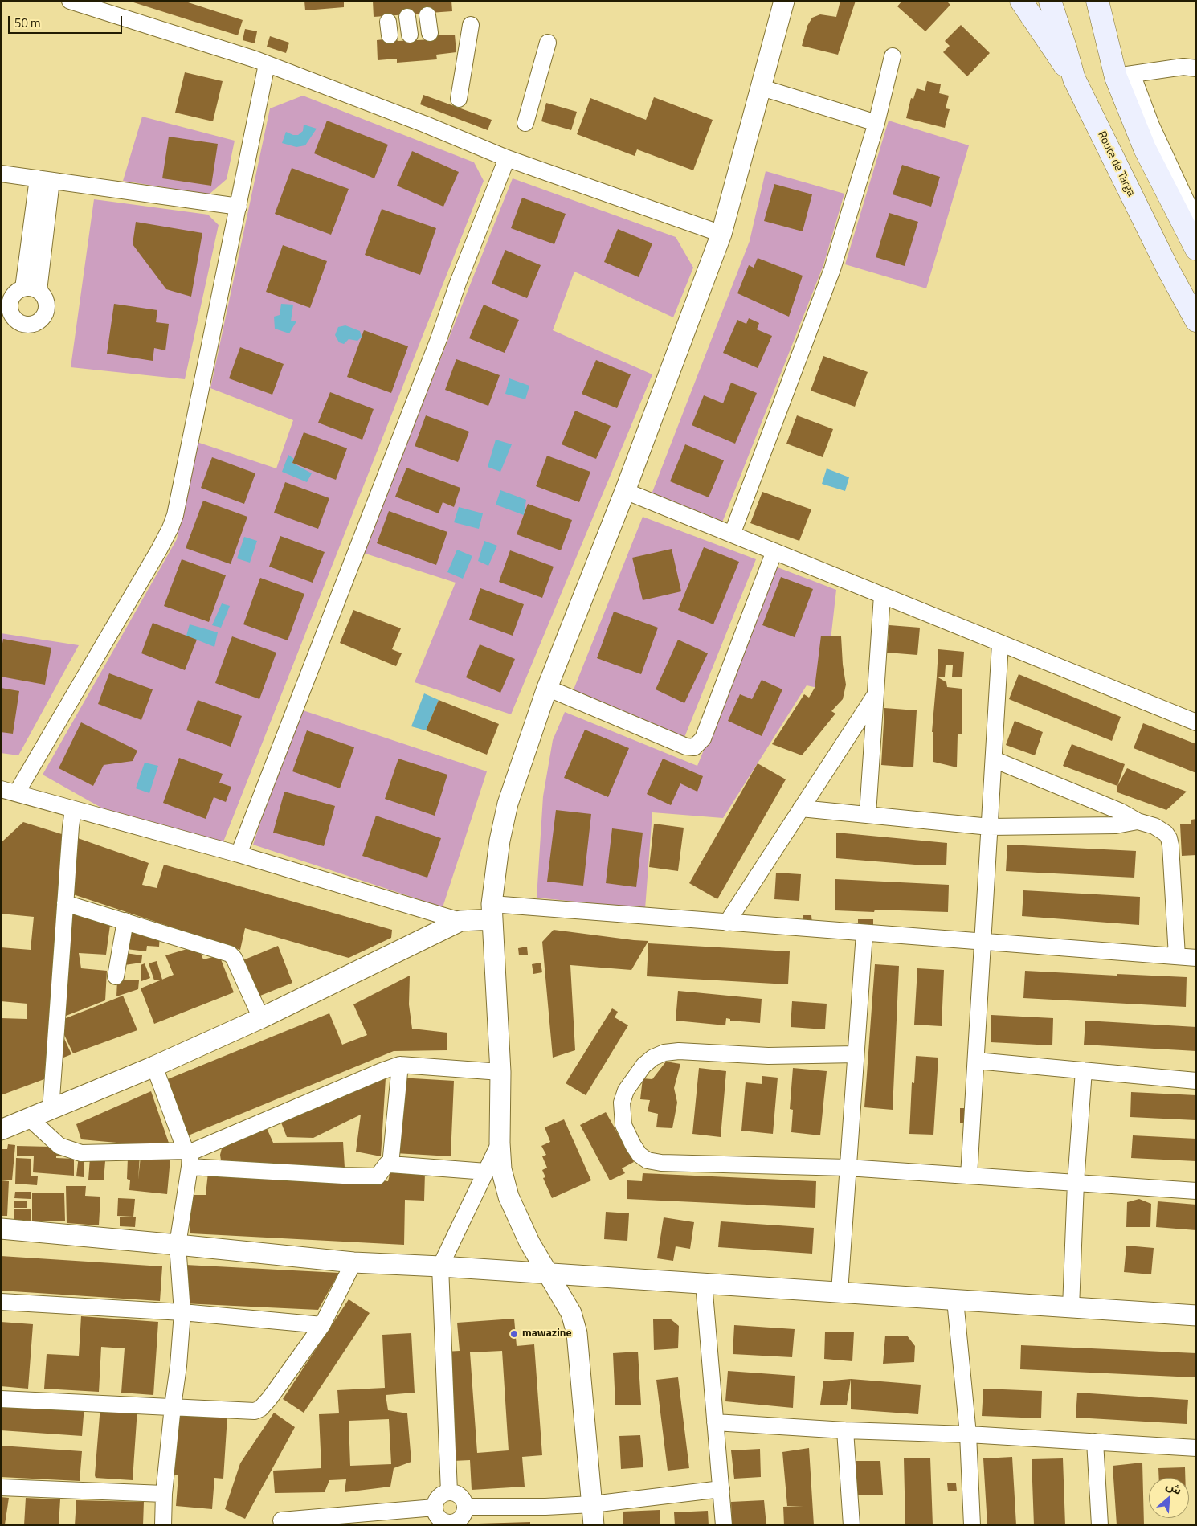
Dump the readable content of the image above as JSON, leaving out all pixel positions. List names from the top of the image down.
{
  "streets": {
    "main road": ["Route de Targa"]
  },
  "places": ["mawazine"],
  "scale_bar": "50 m",
  "north": "top right"
}
